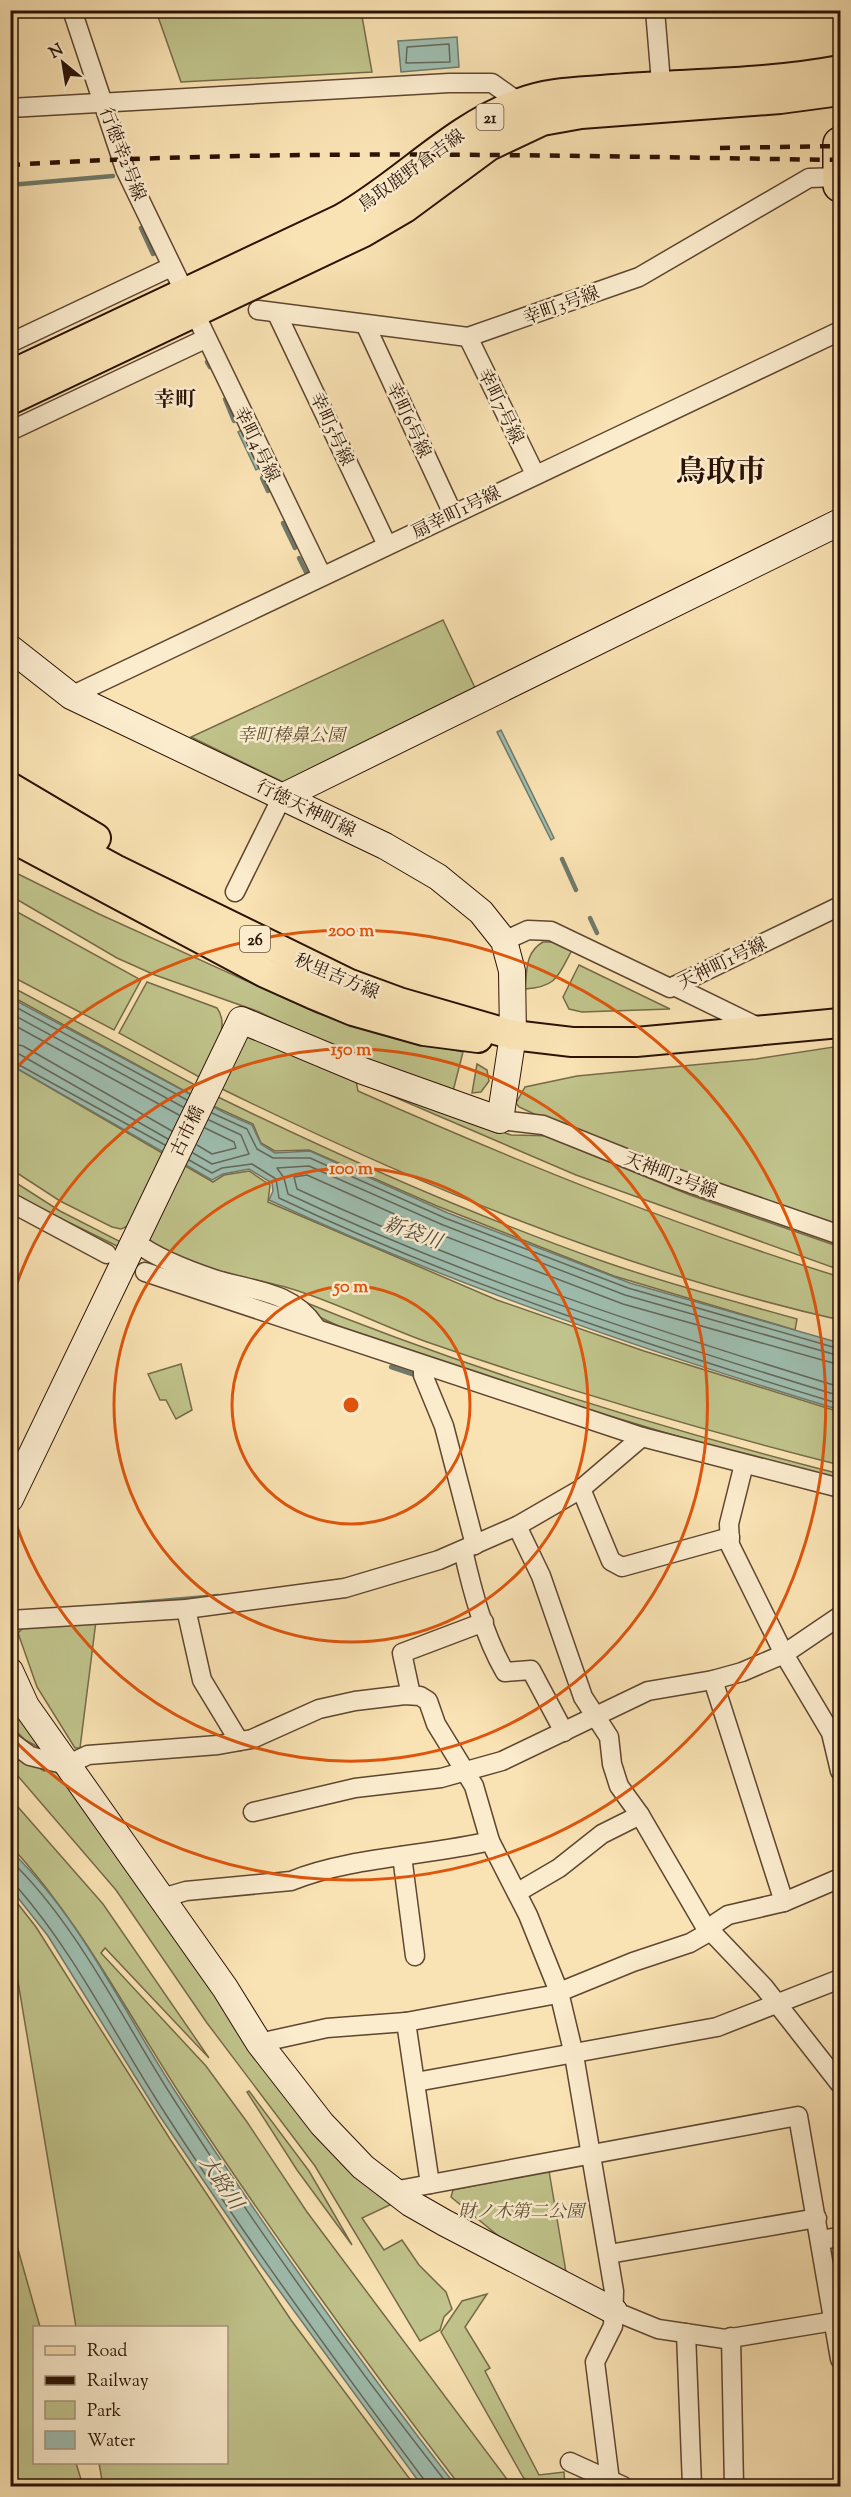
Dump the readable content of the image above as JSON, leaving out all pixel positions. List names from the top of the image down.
{
  "streets": {
    "main road": [
      "21",
      "鳥取鹿野倉吉線",
      "26",
      "秋里吉方線"
    ],
    "street": [
      "行徳幸2号線",
      "幸町3号線",
      "幸町7号線",
      "幸町6号線",
      "幸町5号線",
      "幸町4号線",
      "扇幸町1号線",
      "行徳天神町線",
      "天神町1号線",
      "古市橋",
      "天神町2号線"
    ]
  },
  "crossings": [
    ["行徳幸2号線", "鳥取鹿野倉吉線"],
    ["行徳幸2号線", "幸町4号線"],
    ["鳥取鹿野倉吉線", "幸町4号線"],
    ["幸町3号線", "幸町7号線"],
    ["幸町3号線", "幸町6号線"],
    ["幸町3号線", "幸町5号線"],
    ["幸町7号線", "扇幸町1号線"],
    ["幸町6号線", "扇幸町1号線"],
    ["幸町5号線", "扇幸町1号線"],
    ["幸町4号線", "扇幸町1号線"],
    ["扇幸町1号線", "行徳天神町線"],
    ["行徳天神町線", "天神町1号線"],
    ["行徳天神町線", "秋里吉方線"],
    ["行徳天神町線", "古市橋"],
    ["行徳天神町線", "天神町2号線"],
    ["古市橋", "天神町2号線"]
  ],
  "districts": ["幸町", "鳥取市"],
  "water": ["新袋川", "大路川"],
  "parks": ["幸町棒鼻公園", "財ノ木第二公園"],
  "legend": [
    "Road",
    "Railway",
    "Park",
    "Water"
  ],
  "north": "top left",
  "rings": [
    "200 m",
    "150 m",
    "100 m",
    "50 m"
  ]
}
